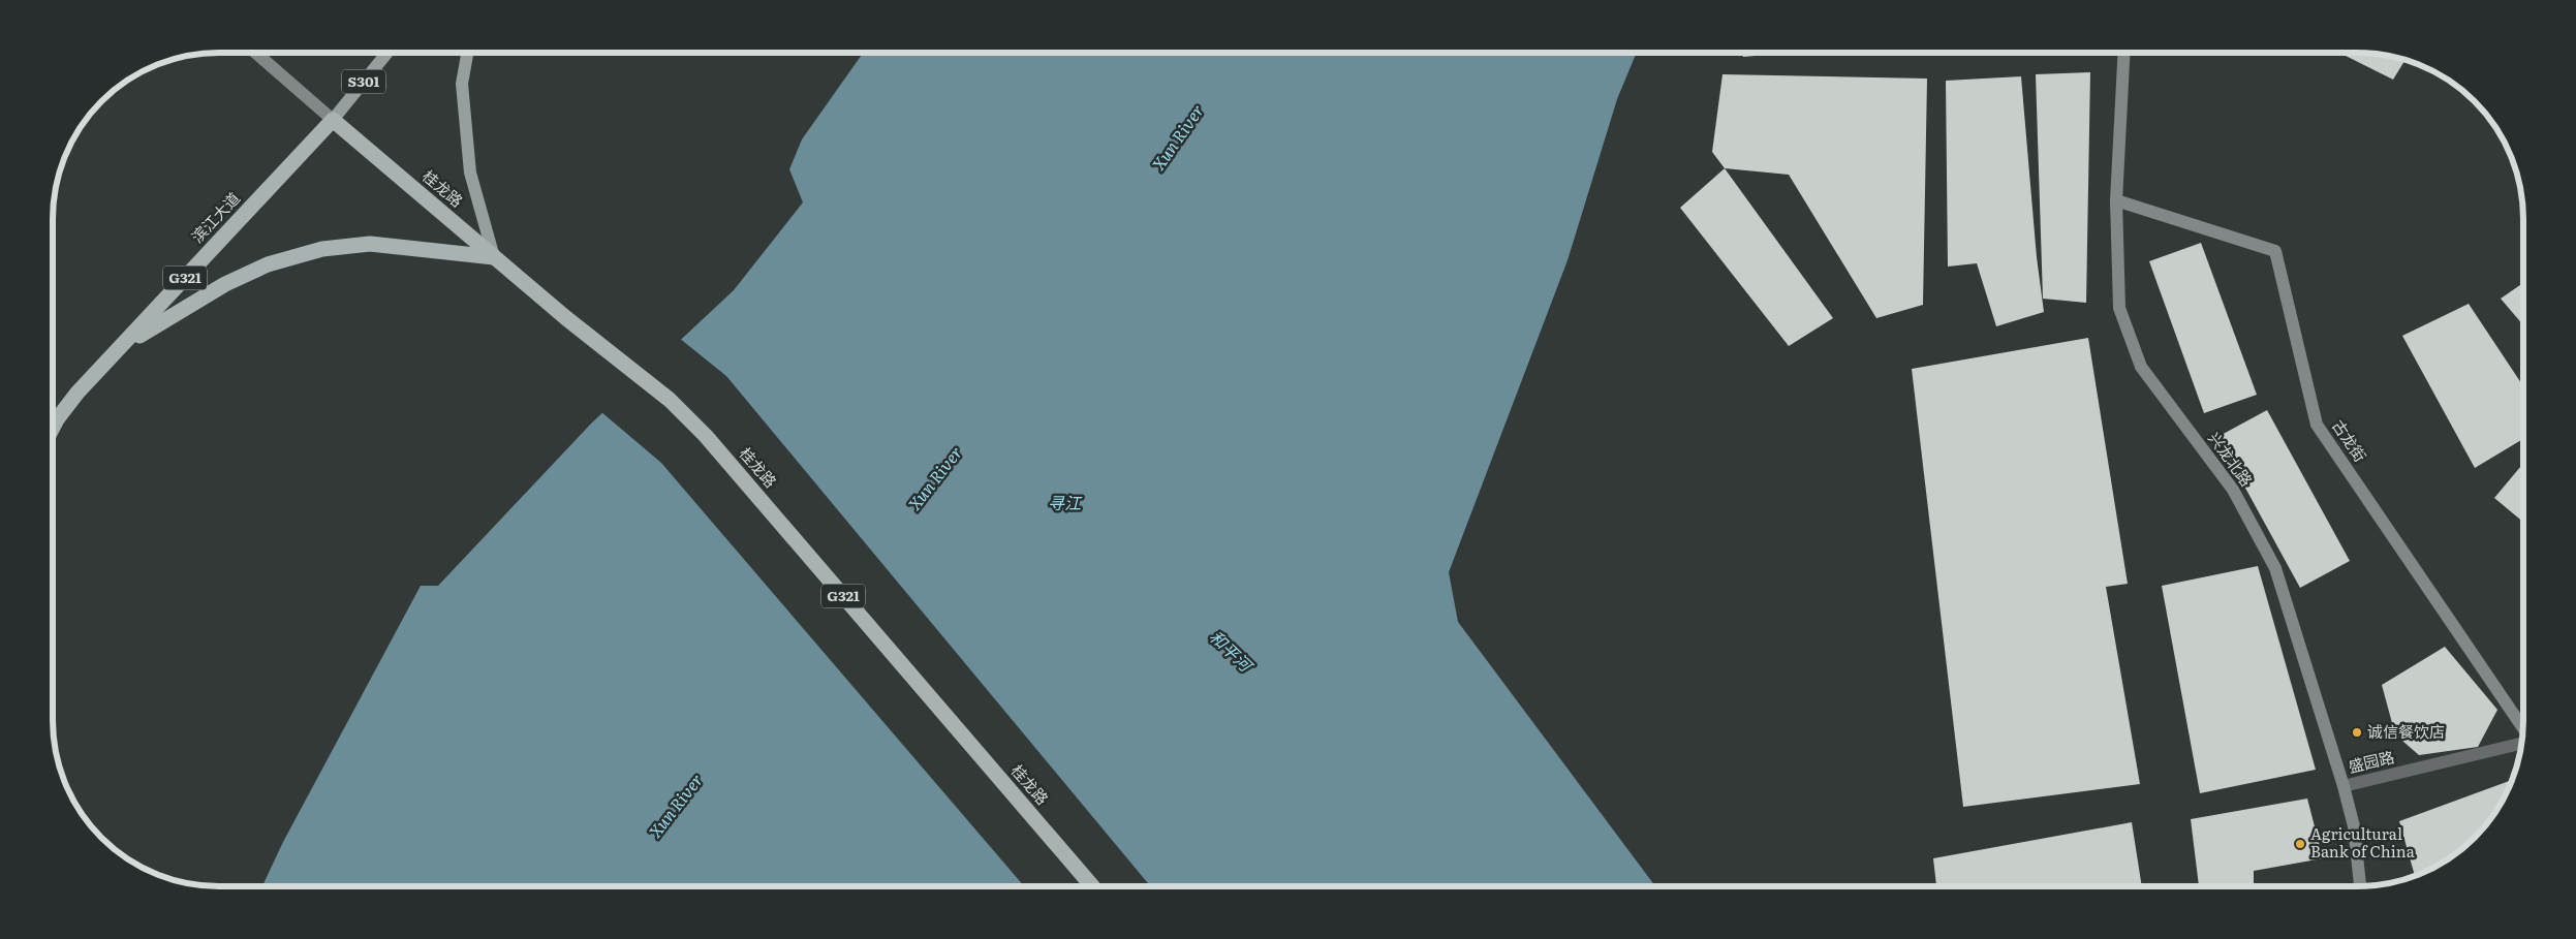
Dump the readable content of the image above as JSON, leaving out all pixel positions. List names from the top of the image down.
{
  "streets": {
    "highway": ["桂龙路", "滨江大道", "G321"],
    "main road": ["S301", "古龙街", "兴龙北路"],
    "street": ["盛园路"]
  },
  "crossings": [
    ["桂龙路", "滨江大道"],
    ["古龙街", "兴龙北路"],
    ["兴龙北路", "盛园路"]
  ],
  "water": ["Xun River", "寻江", "和平河"],
  "places": ["诚信餐饮店", "Agricultural Bank of China"]
}
